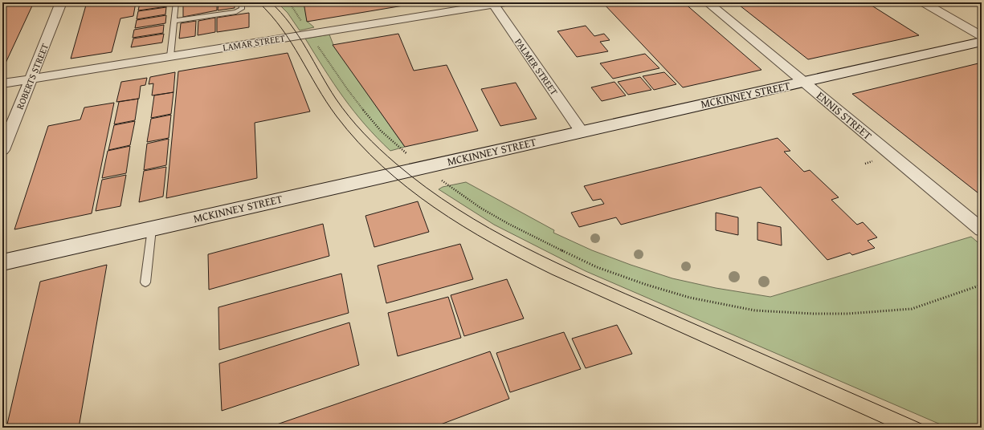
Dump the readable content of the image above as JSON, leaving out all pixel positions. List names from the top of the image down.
{
  "streets": {
    "street": [
      "LAMAR STREET",
      "PALMER STREET",
      "ROBERTS STREET",
      "MCKINNEY STREET",
      "ENNIS STREET"
    ]
  },
  "crossings": [
    ["LAMAR STREET", "PALMER STREET"],
    ["LAMAR STREET", "ROBERTS STREET"],
    ["PALMER STREET", "MCKINNEY STREET"],
    ["MCKINNEY STREET", "ENNIS STREET"]
  ]
}
